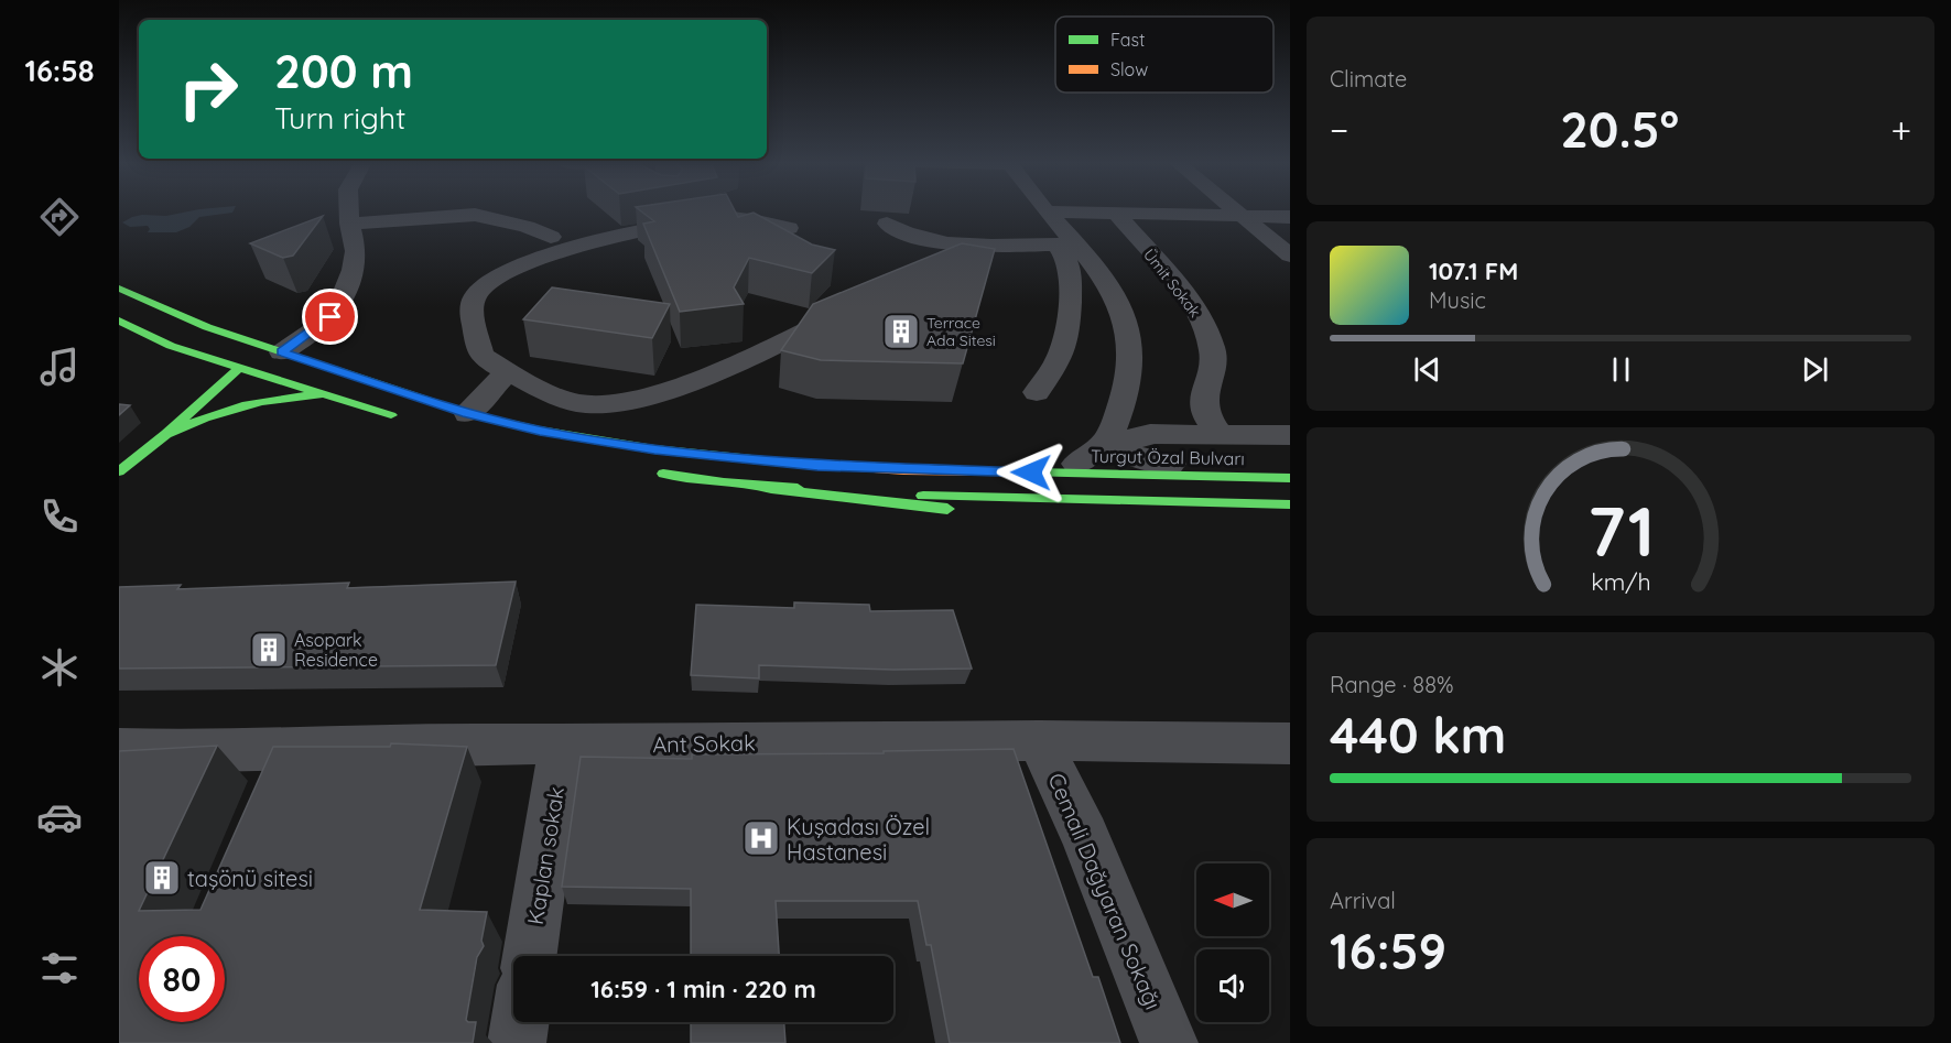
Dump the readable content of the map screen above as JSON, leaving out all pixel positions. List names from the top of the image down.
{
  "streets": {
    "main road": ["Turgut Özal Bulvarı"],
    "street": [
      "Ümit Sokak",
      "Ant Sokak",
      "Kaplan sokak",
      "Cemali Dağyaran Sokağı"
    ]
  },
  "crossings": [
    ["Ant Sokak", "Kaplan sokak"],
    ["Ant Sokak", "Cemali Dağyaran Sokağı"]
  ],
  "places": {
    "building": ["Terrace Ada Sitesi", "Asopark Residence", "taşönü sitesi"],
    "hospital": ["Kuşadası Özel Hastanesi"]
  },
  "legend": ["Fast", "Slow"],
  "north": "left",
  "page": {
    "tabs": "16:58",
    "tile": [
      "Climate",
      ["Range · 88%", "440 km"],
      ["Arrival", "16:59"]
    ],
    "turn": ["200 m", "Turn right"],
    "heat": ["−", "20.5°", "+"],
    "song": ["107.1 FM", "Music"],
    "limit": "80",
    "trip": "16:59 · 1 min · 220 m",
    "gauge": ["71", "km/h"]
  }
}
